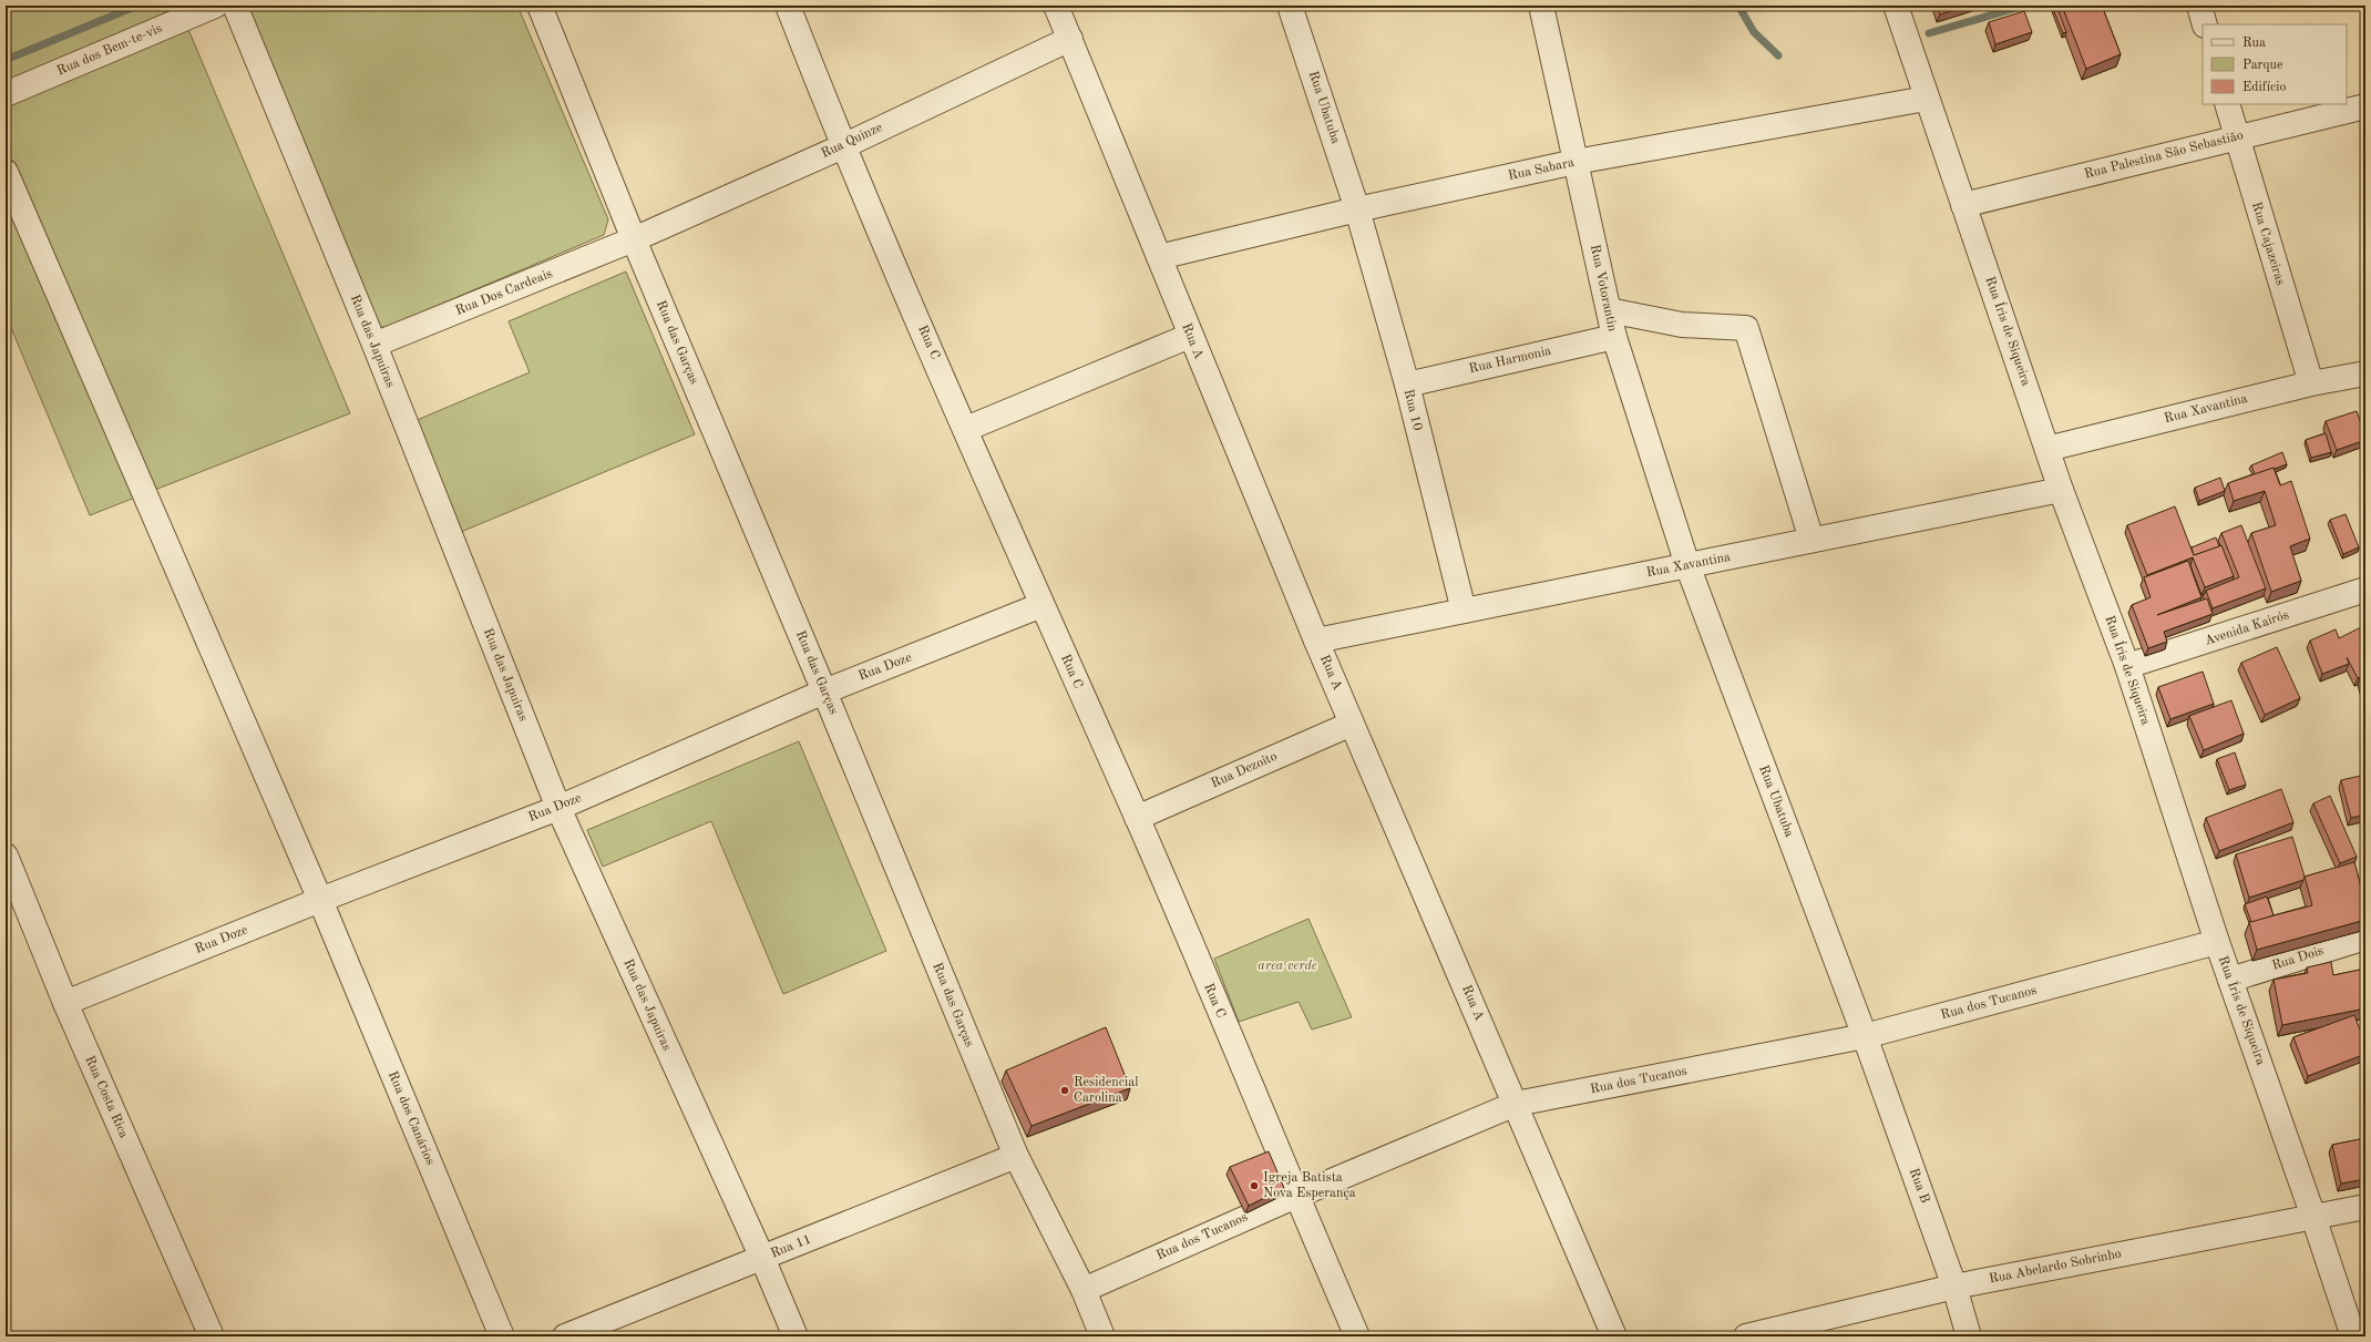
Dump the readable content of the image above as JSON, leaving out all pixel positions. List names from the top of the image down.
{
  "streets": {
    "street": [
      "Rua dos Bem-te-vis",
      "Rua Ubatuba",
      "Rua Quinze",
      "Rua Palestina São Sebastião",
      "Rua Sabara",
      "Rua Cajazeiras",
      "Rua Votorantin",
      "Rua Dos Cardeais",
      "Rua Íris de Siqueira",
      "Rua das Japuiras",
      "Rua A",
      "Rua das Garças",
      "Rua C",
      "Rua Harmonia",
      "Rua Xavantina",
      "Rua 10",
      "Avenida Kairós",
      "Rua Doze",
      "Rua Dezoito",
      "Rua Dois",
      "Rua dos Tucanos",
      "Rua Costa Rica",
      "Rua dos Canários",
      "Rua B",
      "Rua 11",
      "Rua Abelardo Sobrinho"
    ]
  },
  "crossings": [
    ["Rua Ubatuba", "Rua Sabara"],
    ["Rua Ubatuba", "Rua Votorantin"],
    ["Rua Ubatuba", "Rua Xavantina"],
    ["Rua Ubatuba", "Rua 10"],
    ["Rua Ubatuba", "Rua dos Tucanos"],
    ["Rua Ubatuba", "Rua B"],
    ["Rua Quinze", "Rua Dos Cardeais"],
    ["Rua Quinze", "Rua A"],
    ["Rua Quinze", "Rua das Garças"],
    ["Rua Quinze", "Rua C"],
    ["Rua Palestina São Sebastião", "Rua Cajazeiras"],
    ["Rua Palestina São Sebastião", "Rua Íris de Siqueira"],
    ["Rua Sabara", "Rua Votorantin"],
    ["Rua Sabara", "Rua Íris de Siqueira"],
    ["Rua Sabara", "Rua A"],
    ["Rua Sabara", "Rua 10"],
    ["Rua Cajazeiras", "Rua Xavantina"],
    ["Rua Votorantin", "Rua Harmonia"],
    ["Rua Votorantin", "Rua Xavantina"],
    ["Rua Dos Cardeais", "Rua das Japuiras"],
    ["Rua Dos Cardeais", "Rua das Garças"],
    ["Rua Íris de Siqueira", "Rua Xavantina"],
    ["Rua Íris de Siqueira", "Avenida Kairós"],
    ["Rua Íris de Siqueira", "Rua Dois"],
    ["Rua Íris de Siqueira", "Rua dos Tucanos"],
    ["Rua Íris de Siqueira", "Rua Abelardo Sobrinho"],
    ["Rua das Japuiras", "Rua Doze"],
    ["Rua das Japuiras", "Rua 11"],
    ["Rua A", "Rua Xavantina"],
    ["Rua A", "Rua Dezoito"],
    ["Rua A", "Rua dos Tucanos"],
    ["Rua das Garças", "Rua Doze"],
    ["Rua das Garças", "Rua dos Tucanos"],
    ["Rua das Garças", "Rua 11"],
    ["Rua C", "Rua Doze"],
    ["Rua C", "Rua Dezoito"],
    ["Rua C", "Rua dos Tucanos"],
    ["Rua Harmonia", "Rua 10"],
    ["Rua Xavantina", "Rua 10"],
    ["Rua Doze", "Rua Costa Rica"],
    ["Rua Doze", "Rua dos Canários"],
    ["Rua dos Tucanos", "Rua B"],
    ["Rua B", "Rua Abelardo Sobrinho"]
  ],
  "parks": ["area verde"],
  "places": ["Residencial Carolina", "Igreja Batista Nova Esperança"],
  "legend": ["Rua", "Parque", "Edifício"]
}
